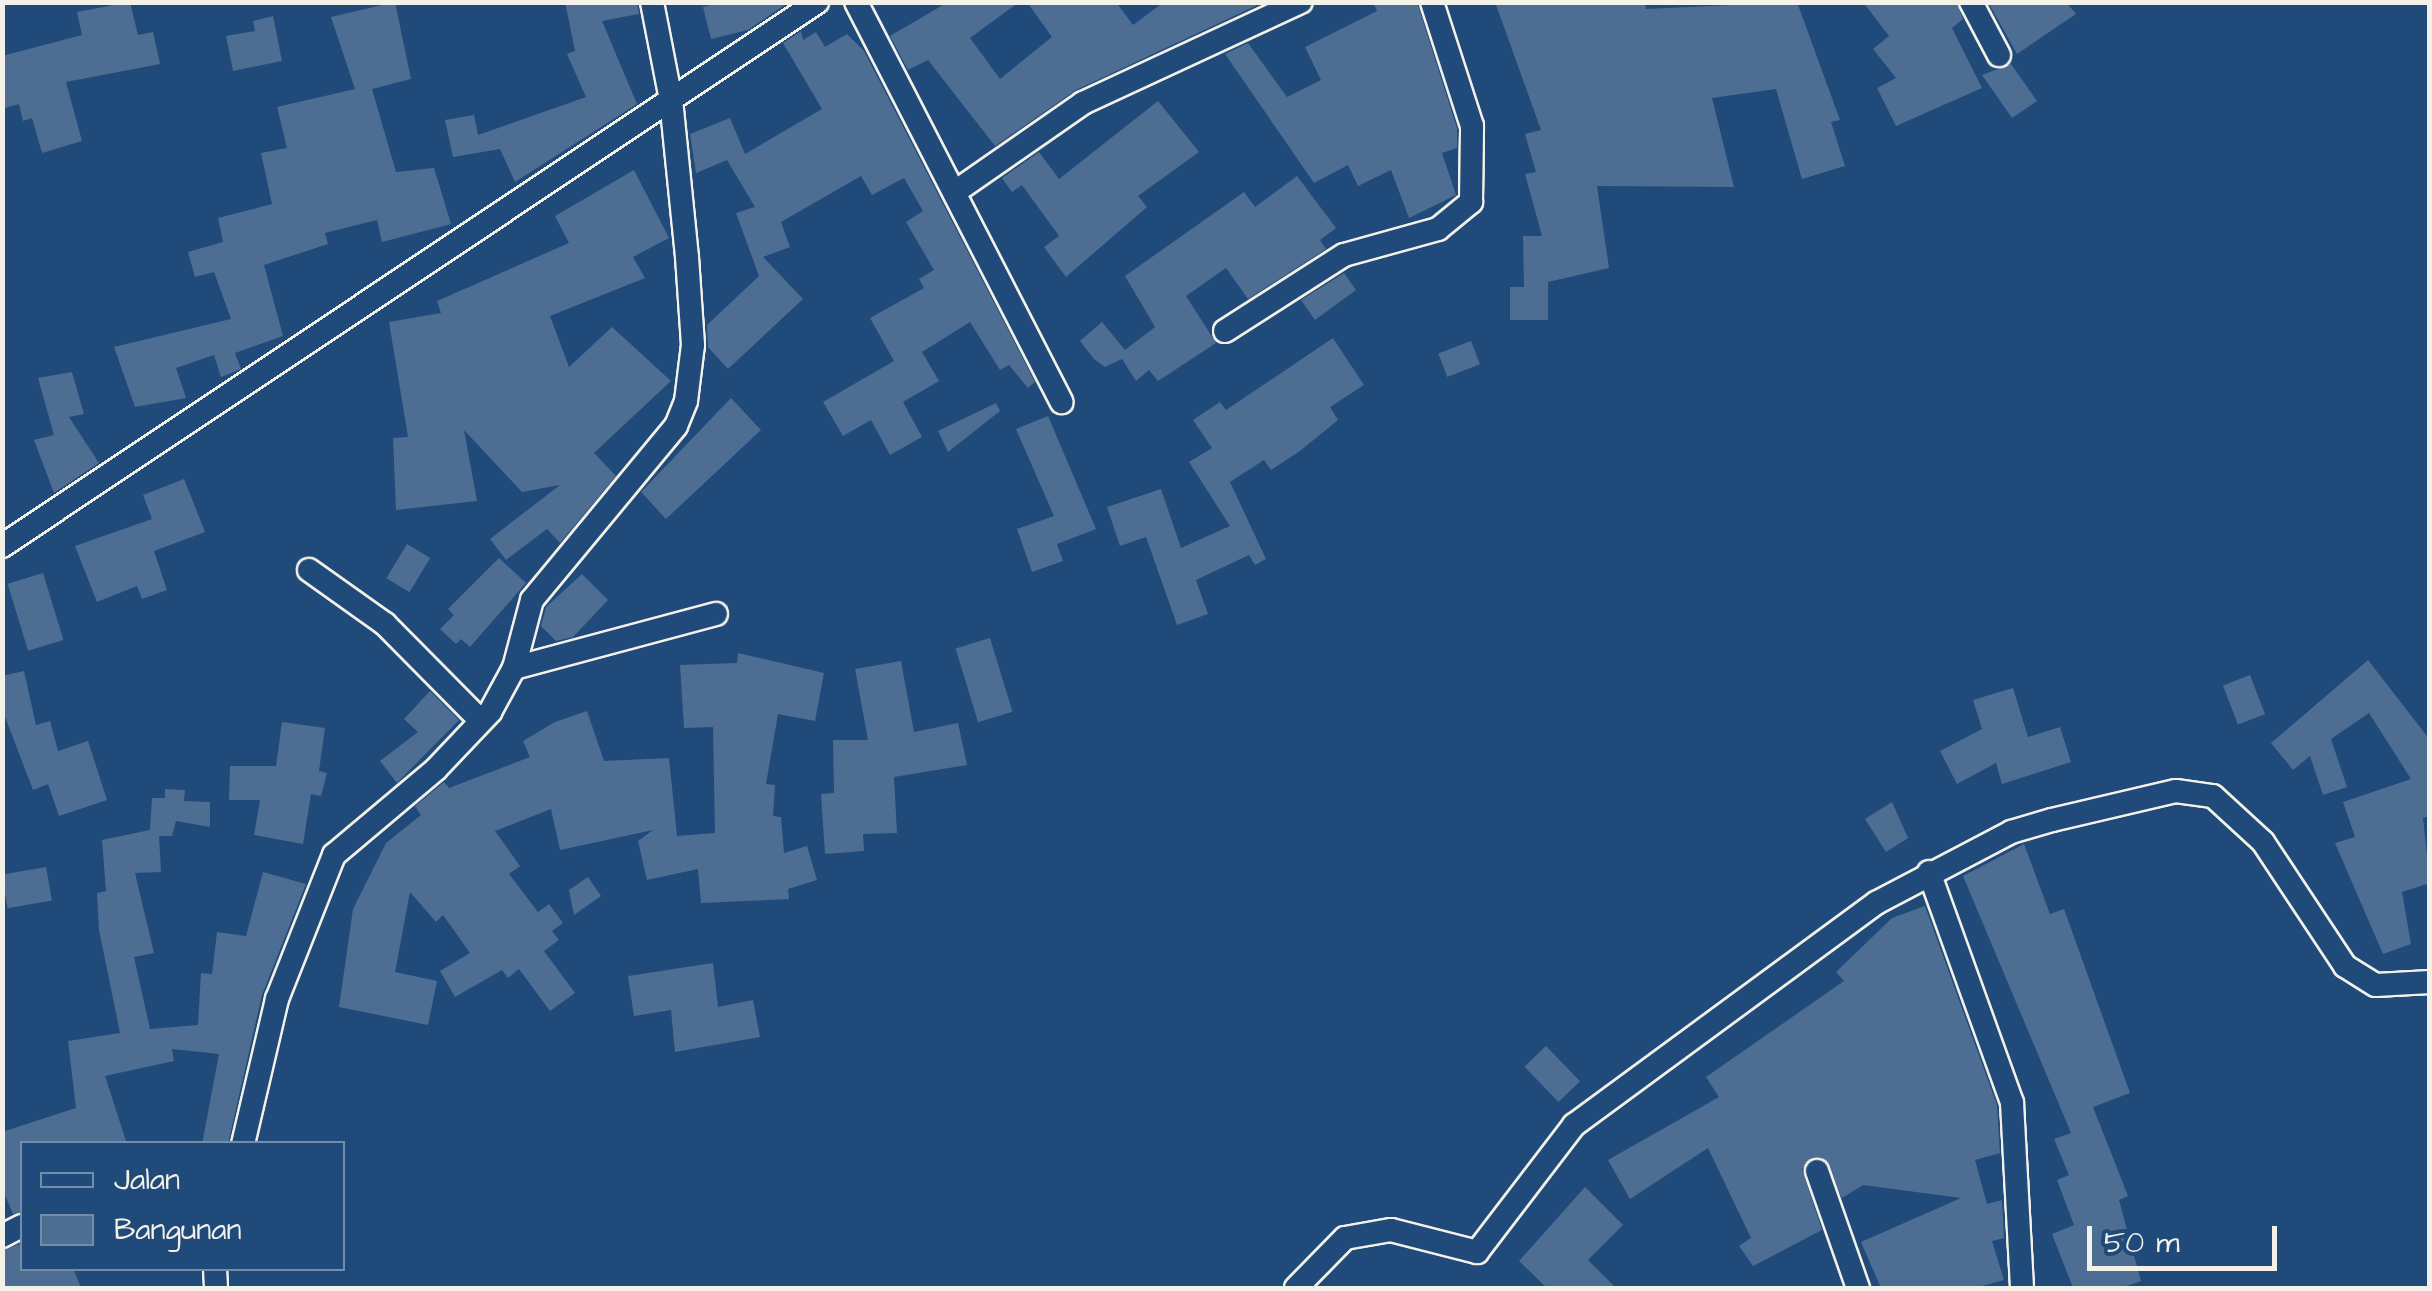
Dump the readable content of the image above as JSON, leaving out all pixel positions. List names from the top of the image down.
{
  "legend": ["Jalan", "Bangunan"],
  "scale_bar": "50 m"
}
